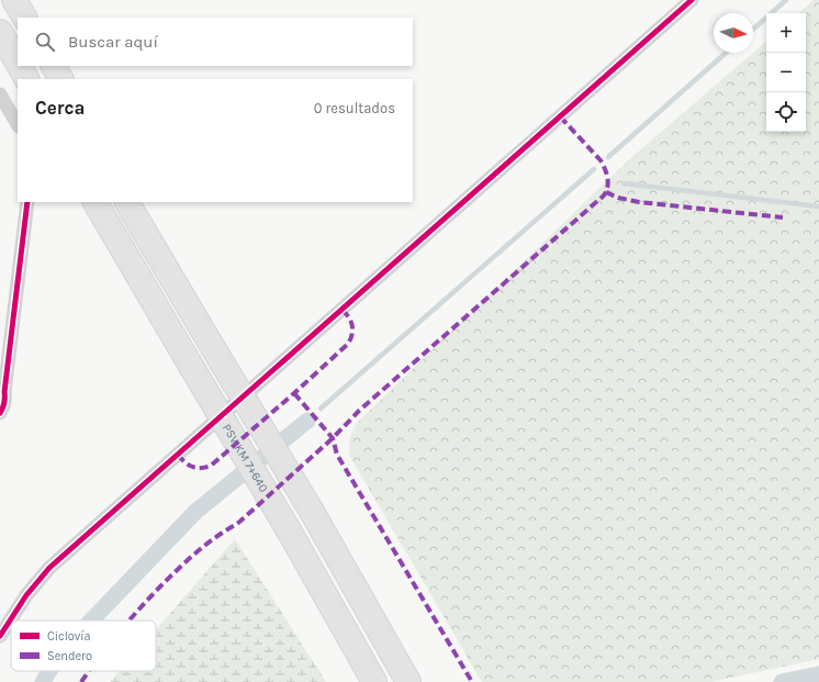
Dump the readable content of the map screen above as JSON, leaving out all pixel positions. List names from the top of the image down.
{
  "streets": {
    "highway": ["PSV KM 7+640"]
  },
  "legend": ["Ciclovía", "Sendero"],
  "north": "right",
  "page": {
    "map_buttons": ["+", "−"],
    "search": "Buscar aquí",
    "heading": ["Cerca", "0 resultados"]
  }
}
